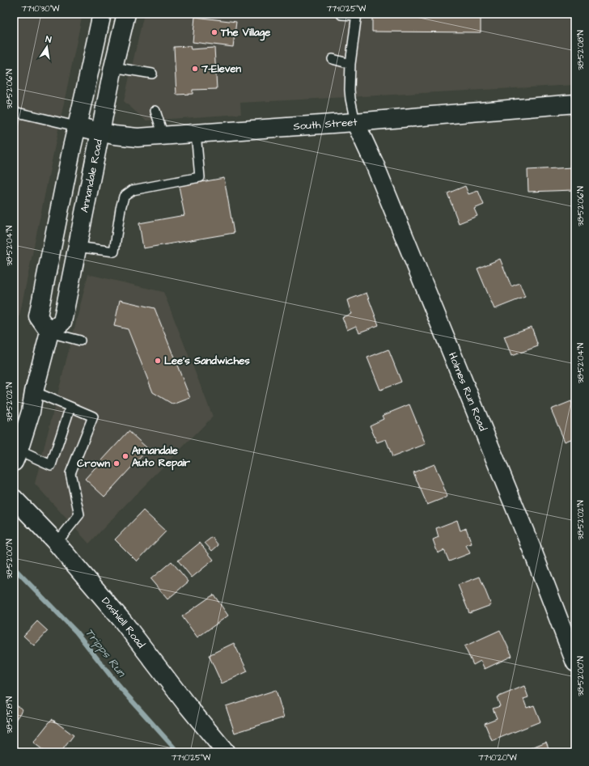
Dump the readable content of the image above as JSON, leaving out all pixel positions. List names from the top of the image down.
{
  "streets": {
    "street": [
      "South Street",
      "Annandale Road",
      "Holmes Run Road",
      "Dashiell Road"
    ]
  },
  "crossings": [
    ["South Street", "Annandale Road"],
    ["South Street", "Holmes Run Road"]
  ],
  "water": ["Tripps Run"],
  "places": [
    "The Village",
    "7-Eleven",
    "Lee's Sandwiches",
    "Annandale Auto Repair",
    "Crown"
  ],
  "north": "top",
  "coordinates": [
    "77°10'30\"W",
    "77°10'25\"W",
    "38°52'08\"N",
    "38°52'06\"N",
    "38°52'04\"N",
    "38°52'02\"N",
    "38°52'00\"N",
    "38°51'58\"N",
    "77°10'20\"W"
  ]
}
